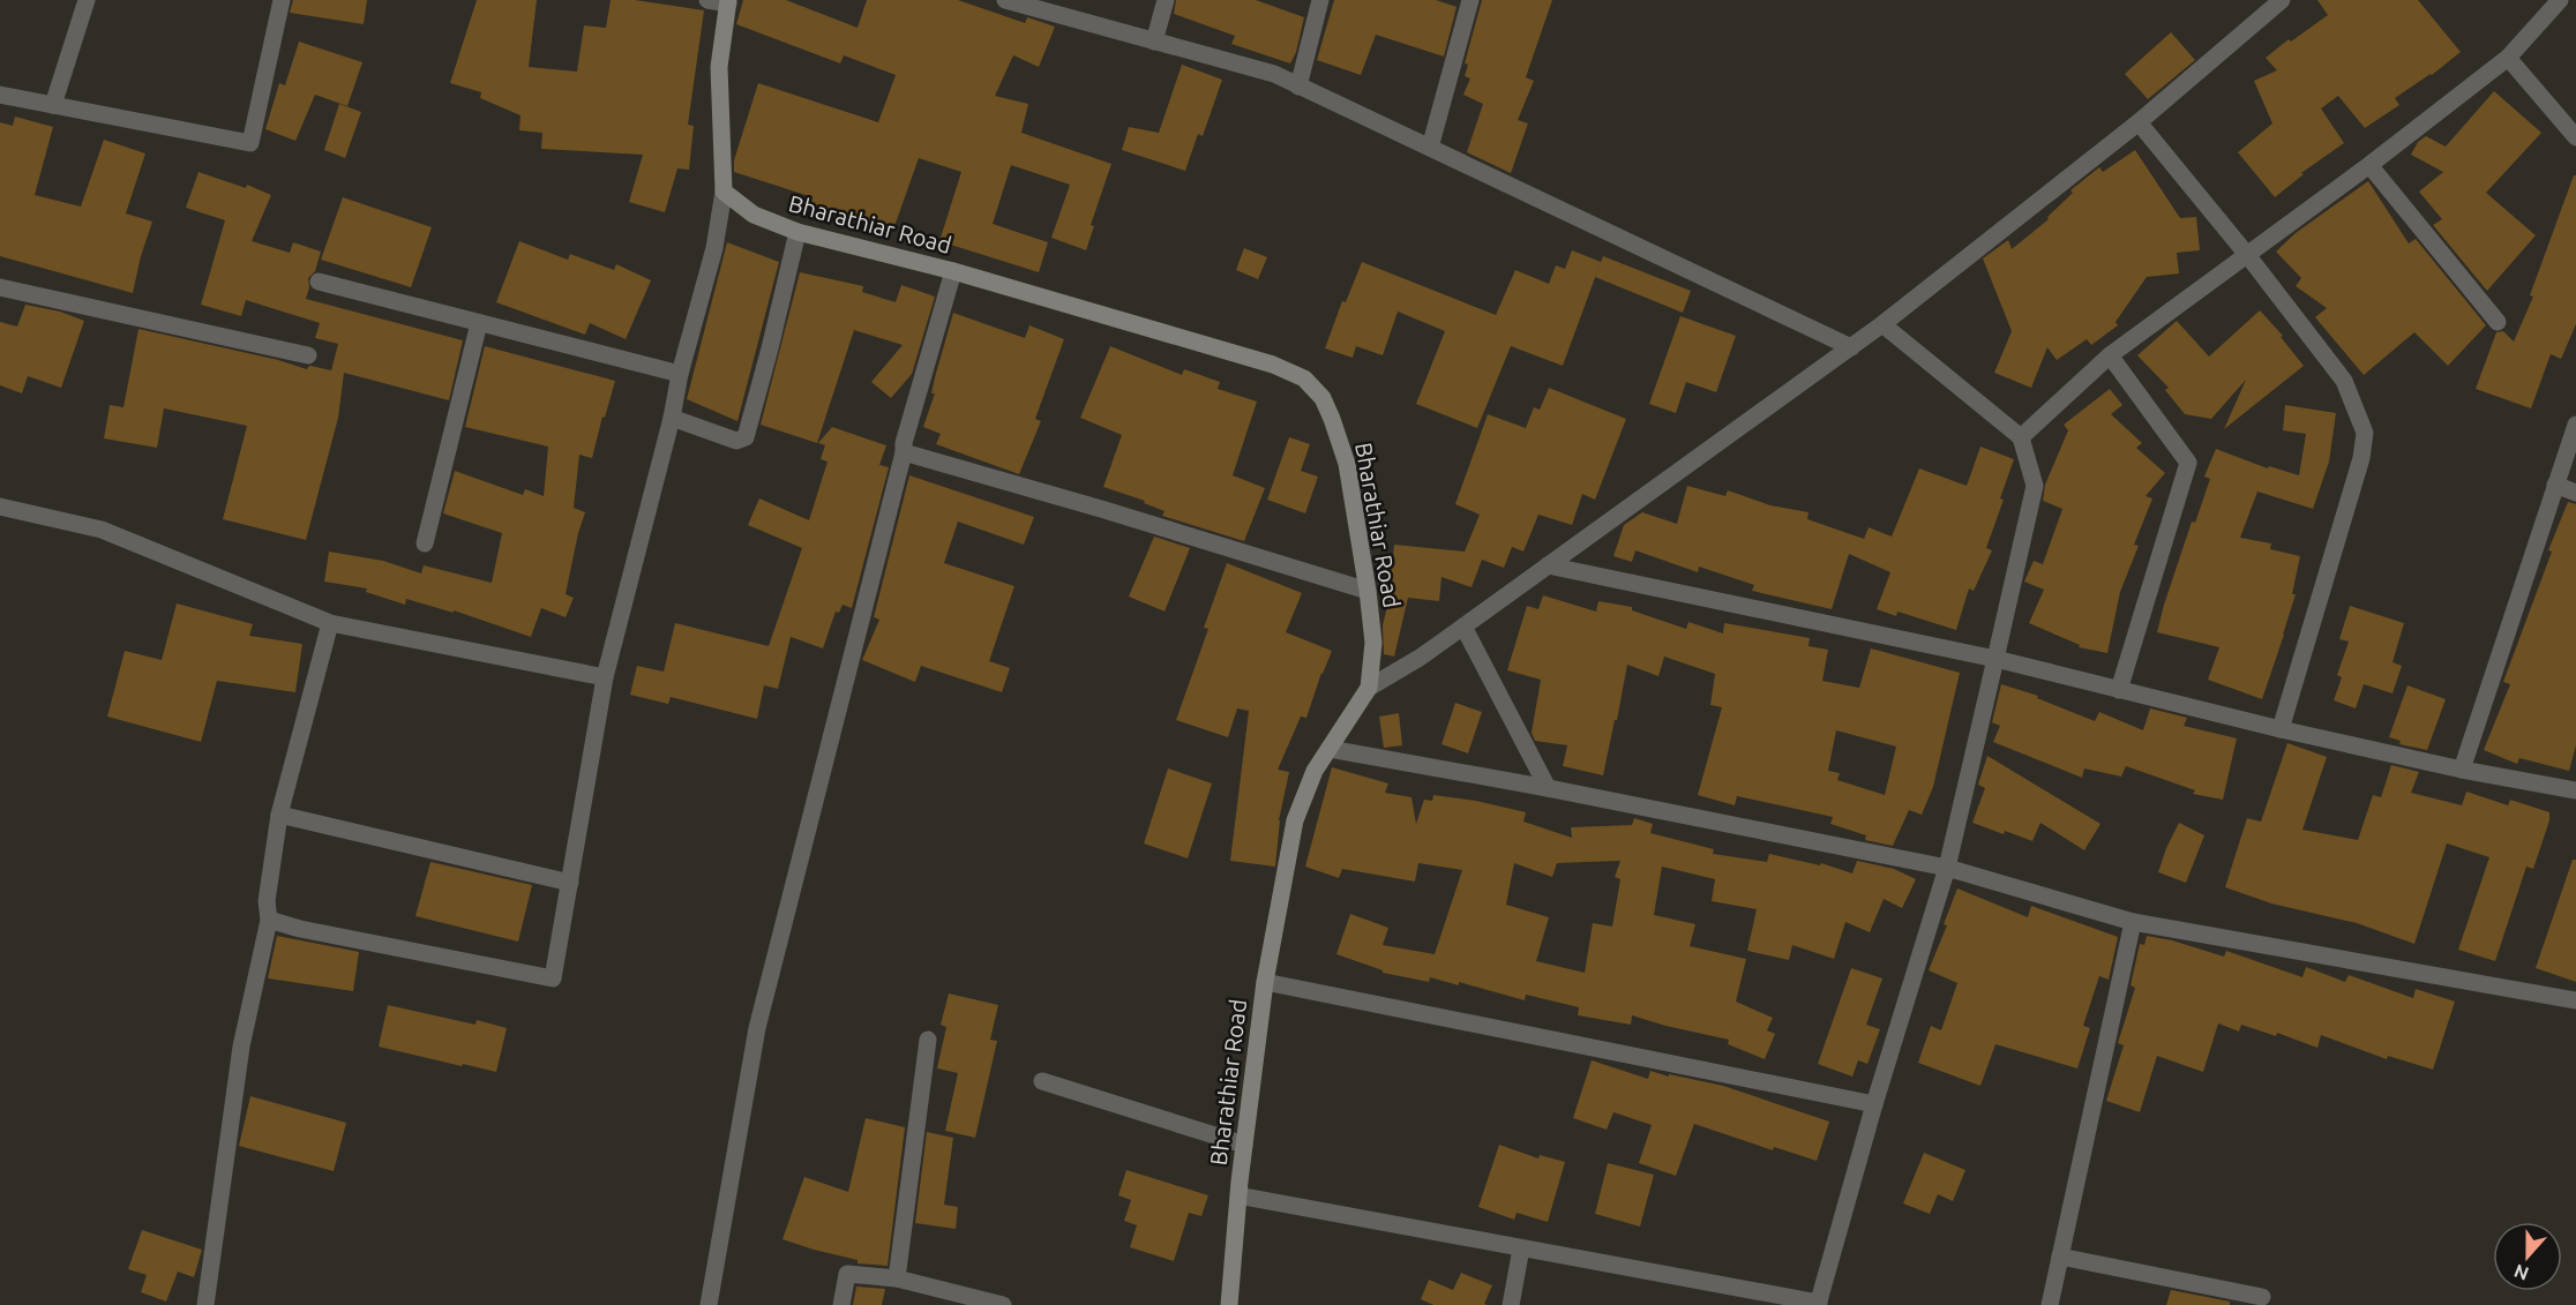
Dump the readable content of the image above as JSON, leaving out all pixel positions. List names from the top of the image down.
{
  "streets": {
    "main road": ["Bharathiar Road"]
  },
  "north": "bottom"
}
